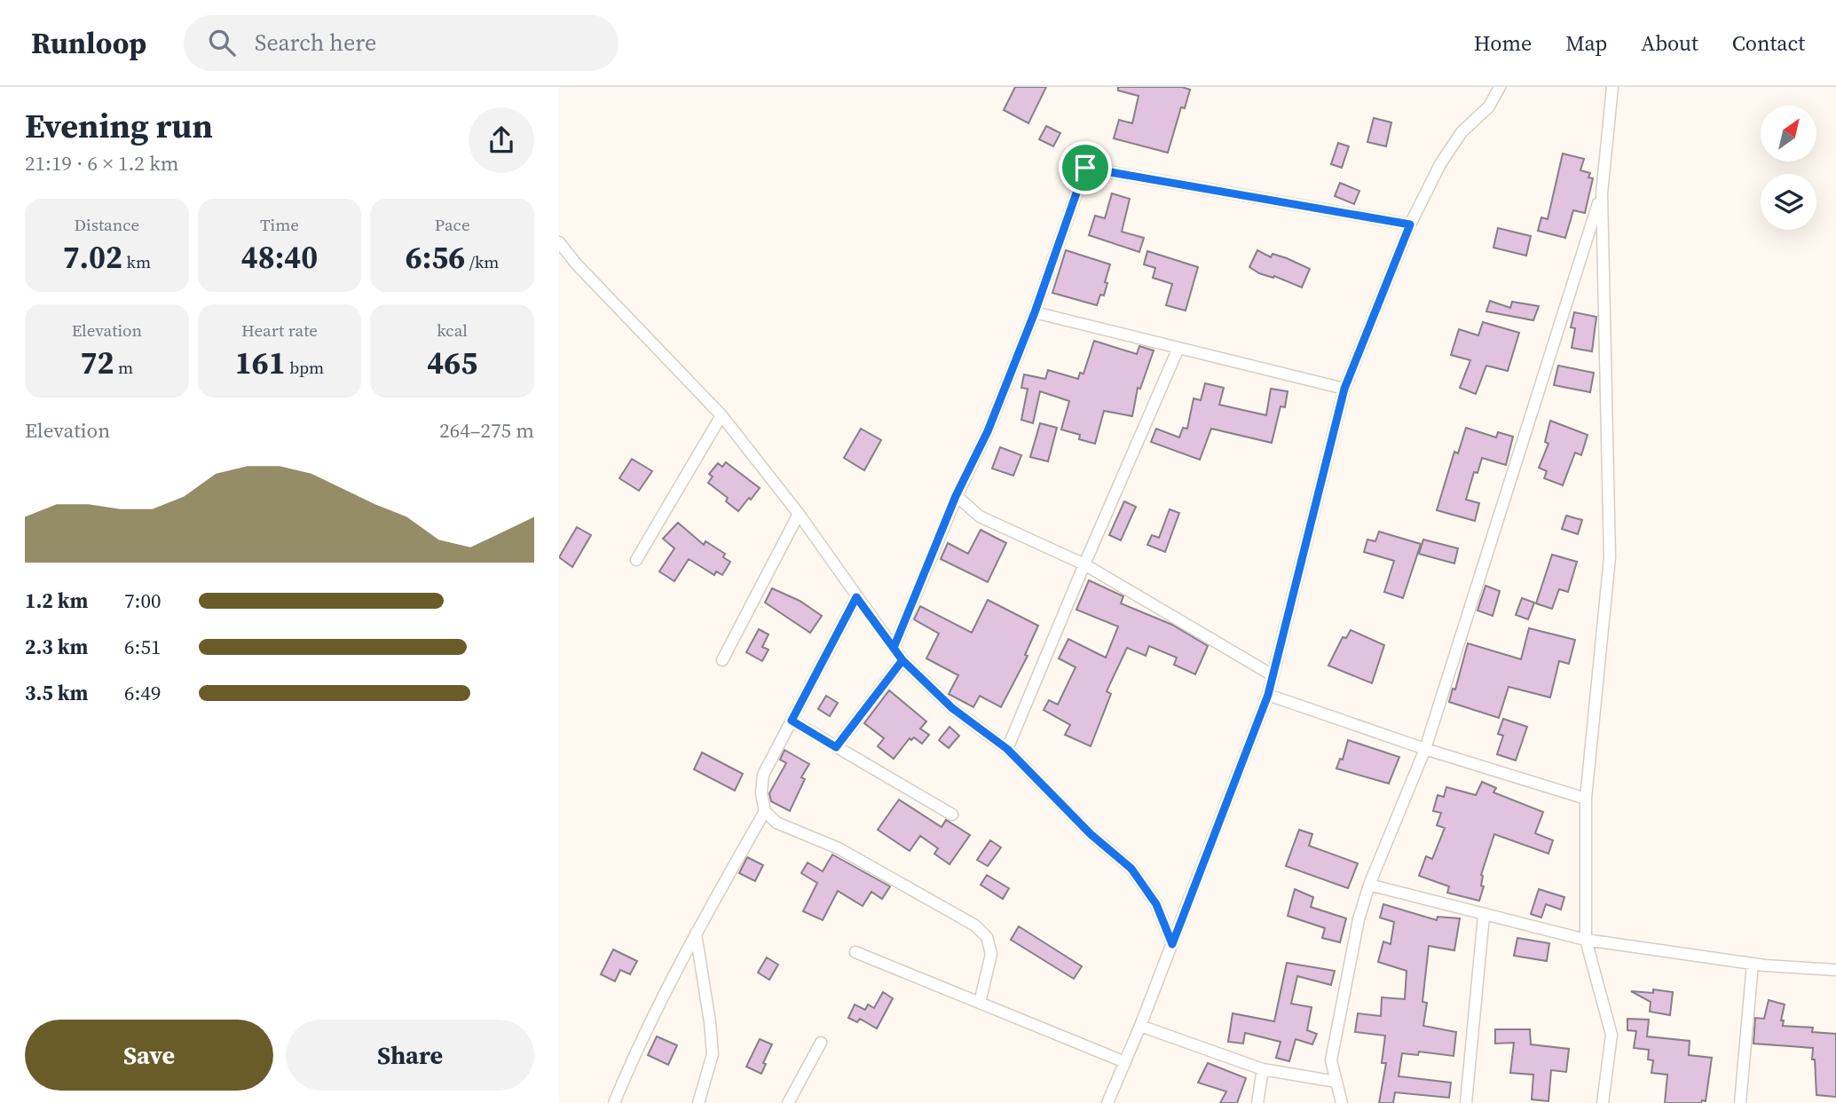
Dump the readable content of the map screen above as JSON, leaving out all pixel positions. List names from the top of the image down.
{
  "north": "top right",
  "page": {
    "header": "Runloop",
    "search": "Search here",
    "nav": [
      "Home",
      "Map",
      "About",
      "Contact"
    ],
    "heading": ["Evening run", "21:19 · 6 × 1.2 km"],
    "stats": [
      ["Distance", "7.02 km"],
      ["Time", "48:40"],
      ["Pace", "6:56 /km"],
      ["Elevation", "72 m"],
      ["Heart rate", "161 bpm"],
      ["kcal", "465"]
    ],
    "chart": ["Elevation", "264–275 m"],
    "list": [
      {
        "name": "1.2 km",
        "note": "7:00"
      },
      {
        "name": "2.3 km",
        "note": "6:51"
      },
      {
        "name": "3.5 km",
        "note": "6:49"
      }
    ],
    "buttons": ["Save", "Share"]
  }
}
